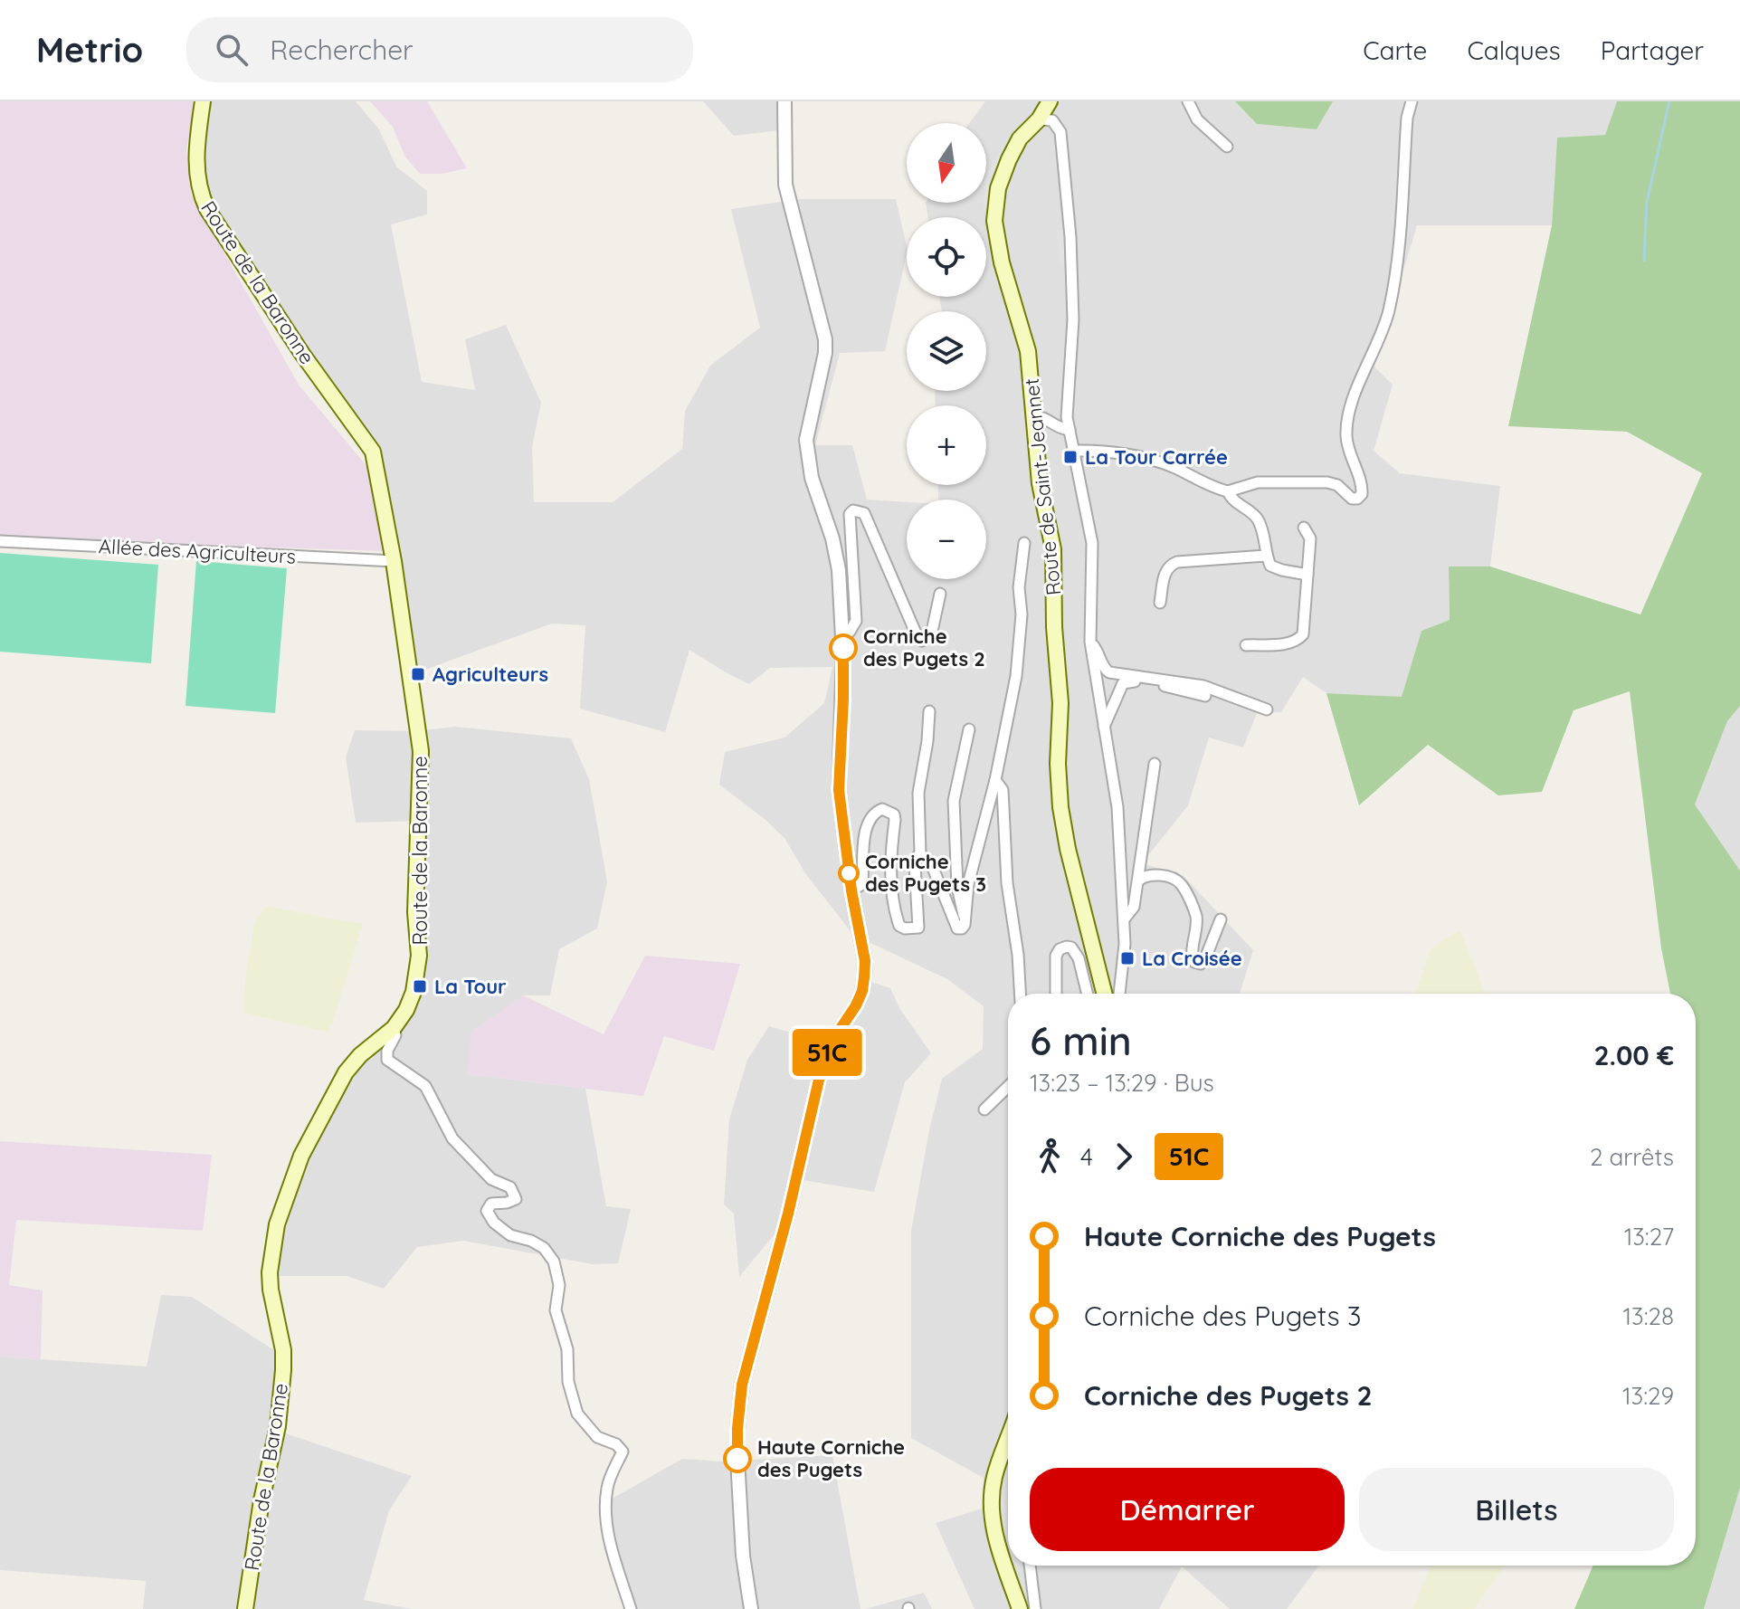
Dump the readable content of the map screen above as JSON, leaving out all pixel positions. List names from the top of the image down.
{
  "streets": {
    "main road": ["Route de la Baronne", "Route de Saint-Jeannet"],
    "street": ["Allée des Agriculteurs"]
  },
  "crossings": [
    ["Route de la Baronne", "Allée des Agriculteurs"]
  ],
  "places": {
    "transit": [
      "La Tour Carrée",
      "Agriculteurs",
      "La Croisée",
      "La Tour"
    ],
    "other": ["Corniche des Pugets 2", "Corniche des Pugets 3", "Haute Corniche des Pugets"]
  },
  "lines": ["bus line 51C"],
  "north": "bottom",
  "page": {
    "header": "Metrio",
    "search": "Rechercher",
    "nav": ["Carte", "Calques", "Partager"],
    "on_map": "51C",
    "map_buttons": ["+", "−"],
    "heading": ["6 min", "13:23 – 13:29 · Bus", "2.00 €"],
    "legs": ["4", "51C", "2 arrêts"],
    "list": [
      {
        "name": "Haute Corniche des Pugets",
        "value": "13:27"
      },
      {
        "name": "Corniche des Pugets 3",
        "value": "13:28"
      },
      {
        "name": "Corniche des Pugets 2",
        "value": "13:29"
      }
    ],
    "buttons": ["Démarrer", "Billets"]
  }
}
